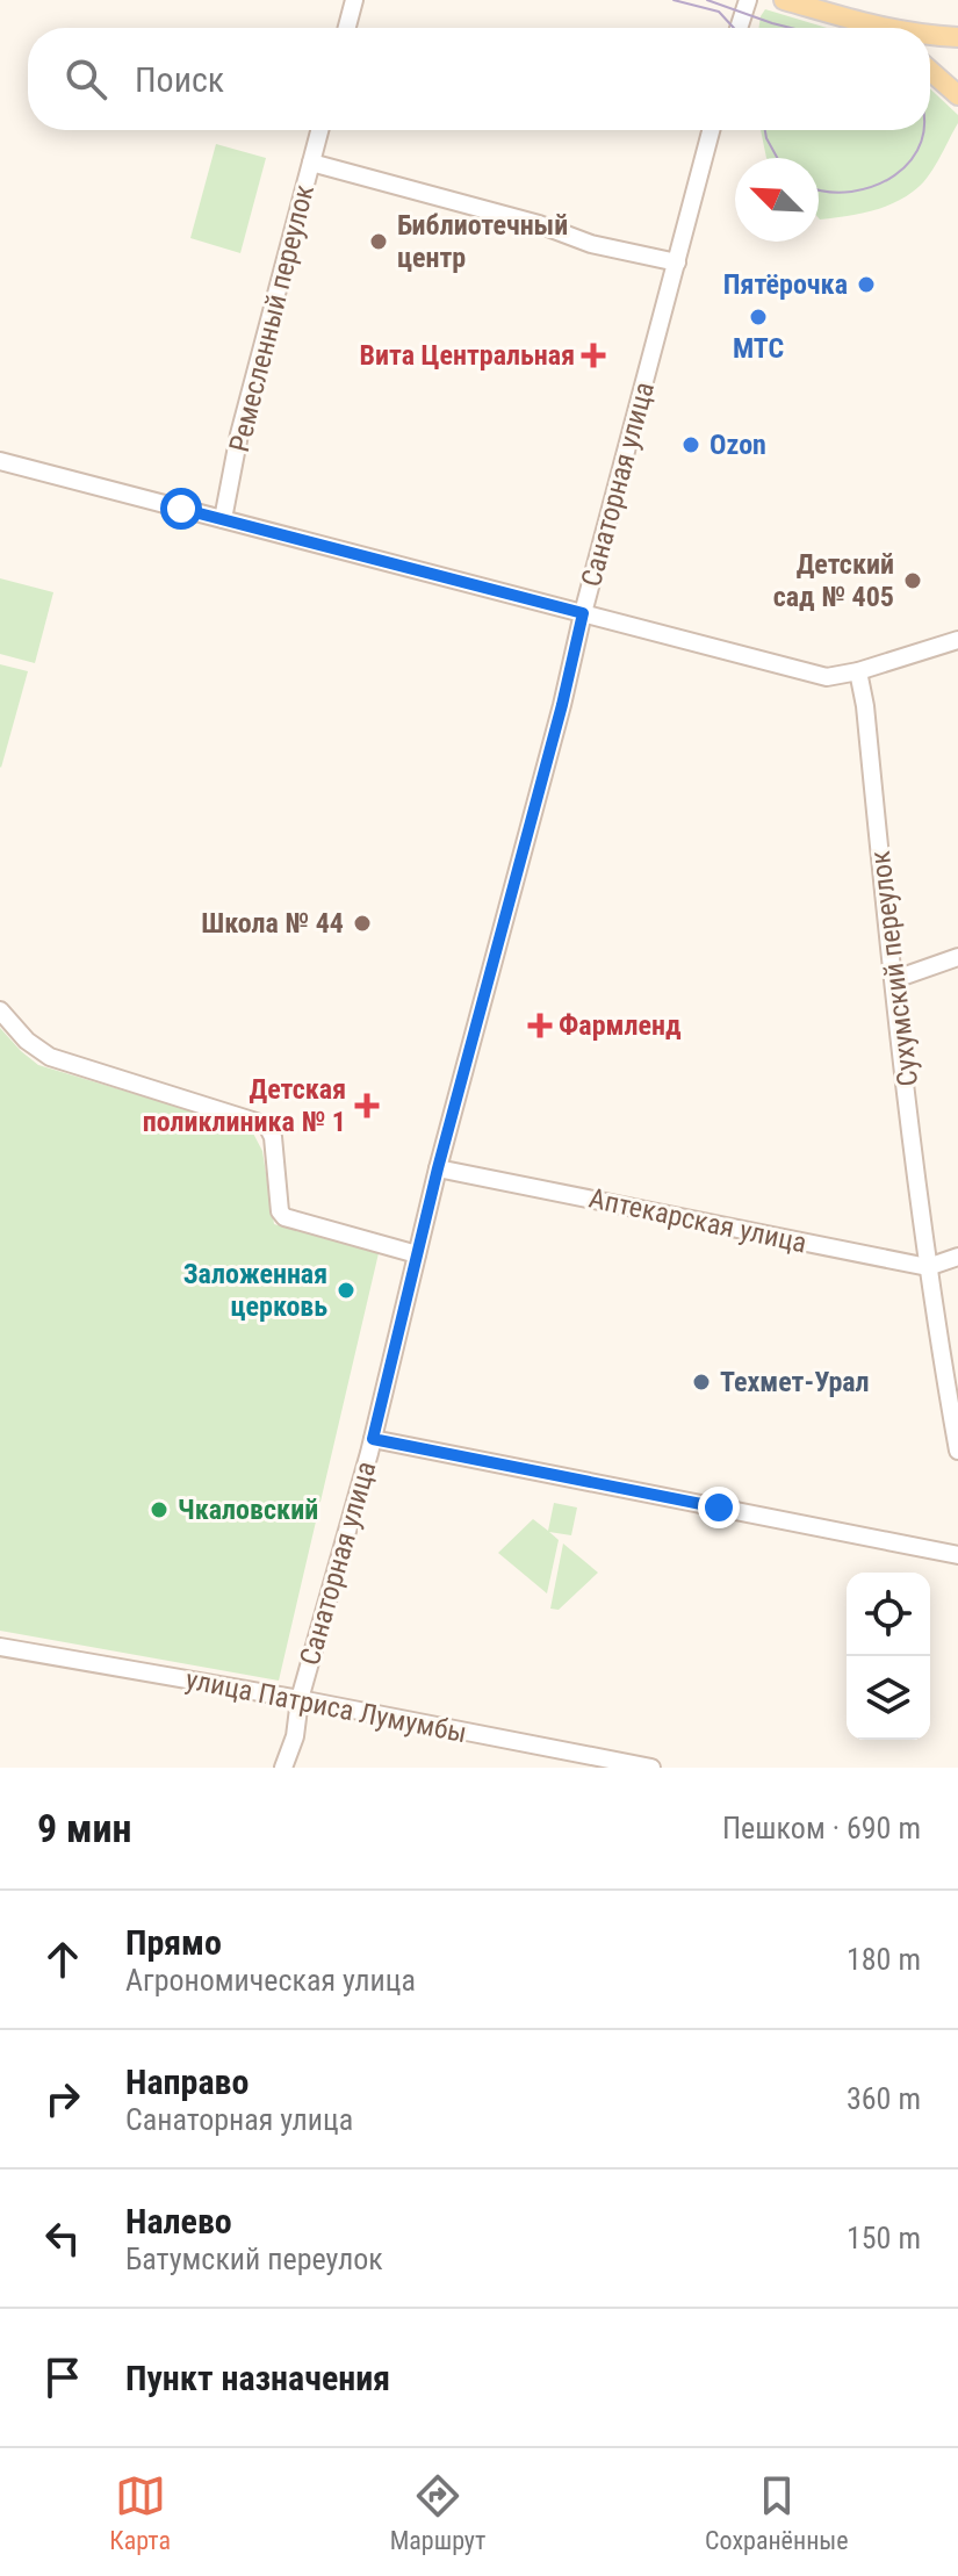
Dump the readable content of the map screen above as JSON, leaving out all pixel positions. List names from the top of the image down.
{
  "streets": {
    "street": [
      "Ремесленный переулок",
      "Санаторная улица",
      "Сухумский переулок",
      "Аптекарская улица",
      "улица Патриса Лумумбы"
    ]
  },
  "crossings": [
    ["Санаторная улица", "Аптекарская улица"],
    ["Санаторная улица", "улица Патриса Лумумбы"],
    ["Сухумский переулок", "Аптекарская улица"]
  ],
  "places": {
    "other": [
      "Библиотечный центр",
      "Пятёрочка",
      "МТС",
      "Ozon",
      "Детский сад № 405",
      "Школа № 44",
      "Заложенная церковь",
      "Техмет-Урал",
      "Чкаловский"
    ],
    "health": ["Вита Центральная", "Фармленд", "Детская поликлиника № 1"]
  },
  "north": "top left",
  "page": {
    "search": "Поиск",
    "heading": ["9 мин", "Пешком · 690 m"],
    "list": [
      ["Прямо", "Агрономическая улица", "180 m"],
      ["Направо", "Санаторная улица", "360 m"],
      ["Налево", "Батумский переулок", "150 m"],
      "Пункт назначения"
    ],
    "nav": ["Карта", "Маршрут", "Сохранённые"]
  }
}
